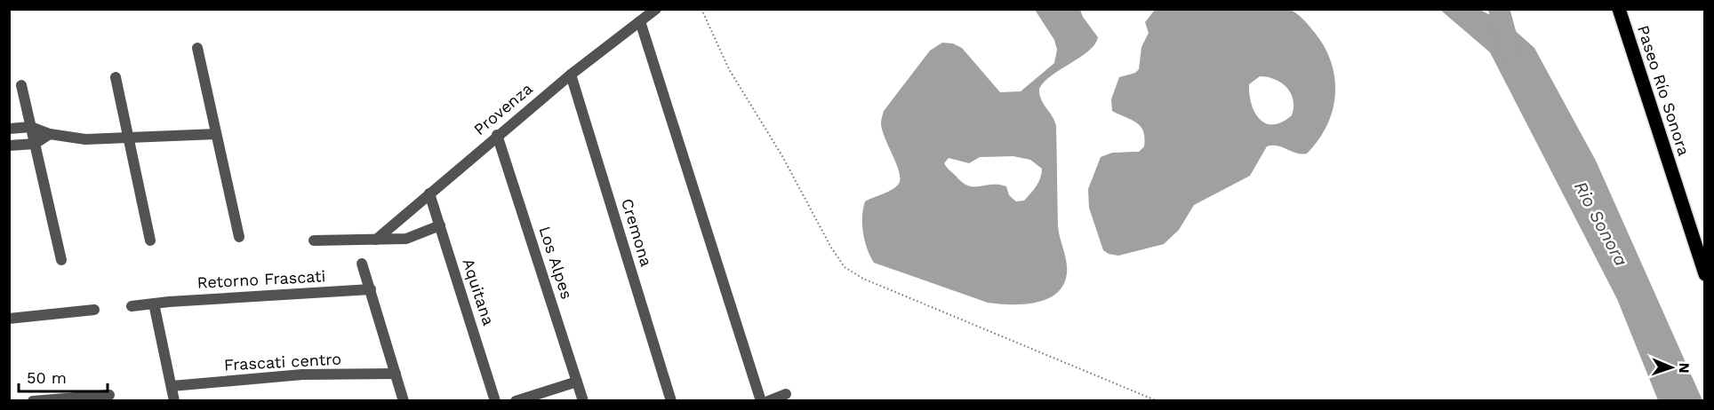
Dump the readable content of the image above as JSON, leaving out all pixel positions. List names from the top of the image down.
{
  "streets": {
    "main road": ["Paseo Río Sonora"],
    "street": [
      "Provenza",
      "Cremona",
      "Los Alpes",
      "Retorno Frascati",
      "Aquitana",
      "Frascati centro"
    ]
  },
  "crossings": [
    ["Provenza", "Cremona"],
    ["Provenza", "Los Alpes"],
    ["Provenza", "Aquitana"]
  ],
  "water": ["Rio Sonora"],
  "scale_bar": "50 m",
  "north": "right"
}
